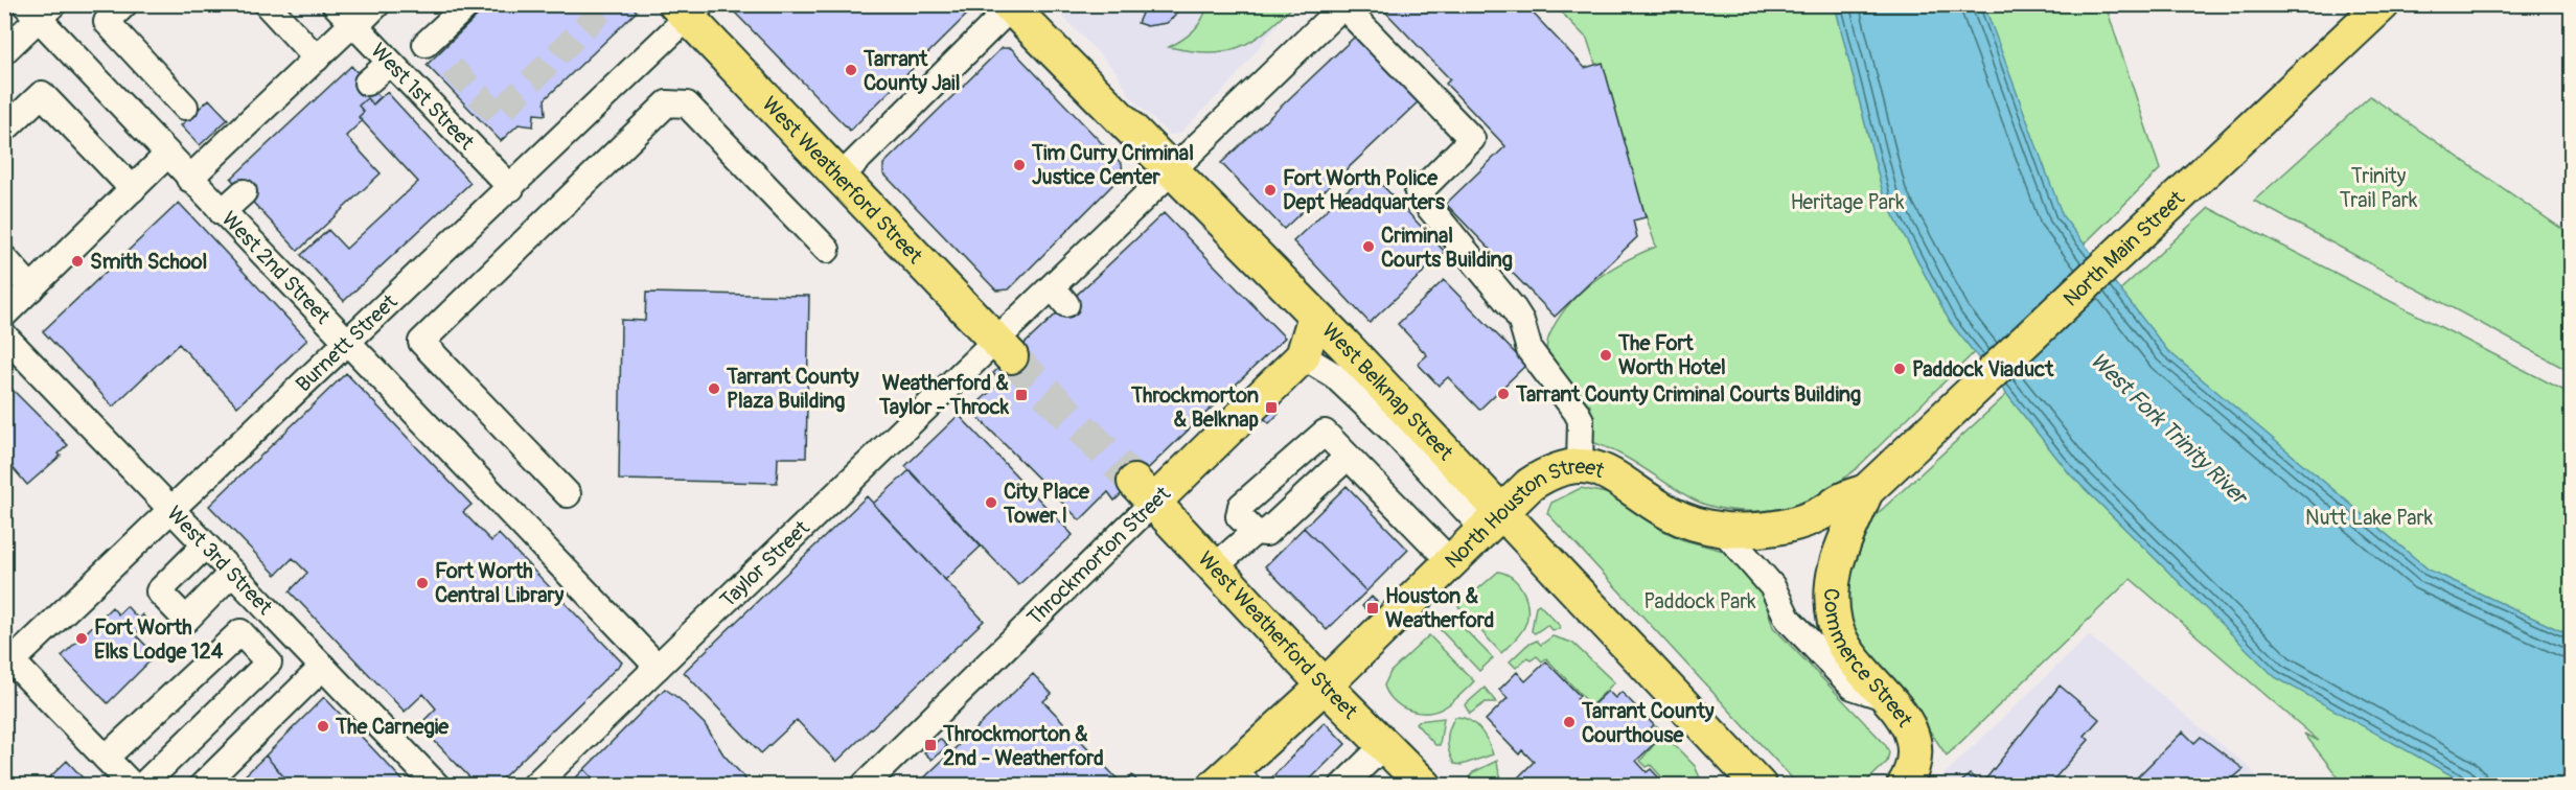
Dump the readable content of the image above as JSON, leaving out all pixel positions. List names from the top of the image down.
{
  "streets": {
    "main road": [
      "West Weatherford Street",
      "North Main Street",
      "West Belknap Street",
      "North Houston Street",
      "Throckmorton Street",
      "Commerce Street"
    ],
    "street": [
      "West 1st Street",
      "West 2nd Street",
      "Burnett Street",
      "West 3rd Street",
      "Taylor Street"
    ]
  },
  "crossings": [
    ["West 1st Street", "Burnett Street"],
    ["West Weatherford Street", "Burnett Street"],
    ["West Weatherford Street", "North Houston Street"],
    ["West Weatherford Street", "Throckmorton Street"],
    ["West Weatherford Street", "Taylor Street"],
    ["North Main Street", "North Houston Street"],
    ["North Main Street", "Commerce Street"],
    ["West 2nd Street", "Burnett Street"],
    ["West 2nd Street", "Taylor Street"],
    ["Burnett Street", "West 3rd Street"],
    ["West Belknap Street", "North Houston Street"],
    ["West Belknap Street", "Throckmorton Street"],
    ["West Belknap Street", "Taylor Street"],
    ["North Houston Street", "Commerce Street"]
  ],
  "water": ["West Fork Trinity River"],
  "parks": [
    "Trinity Trail Park",
    "Heritage Park",
    "Nutt Lake Park",
    "Paddock Park"
  ],
  "places": {
    "other": [
      "Tarrant County Jail",
      "Tim Curry Criminal Justice Center",
      "Fort Worth Police Dept Headquarters",
      "Criminal Courts Building",
      "Smith School",
      "The Fort Worth Hotel",
      "Paddock Viaduct",
      "Tarrant County Plaza Building",
      "Tarrant County Criminal Courts Building",
      "City Place Tower I",
      "Fort Worth Central Library",
      "Fort Worth Elks Lodge 124",
      "Tarrant County Courthouse",
      "The Carnegie"
    ],
    "transit": [
      "Weatherford & Taylor - Throck",
      "Throckmorton & Belknap",
      "Houston & Weatherford",
      "Throckmorton & 2nd - Weatherford"
    ]
  }
}
